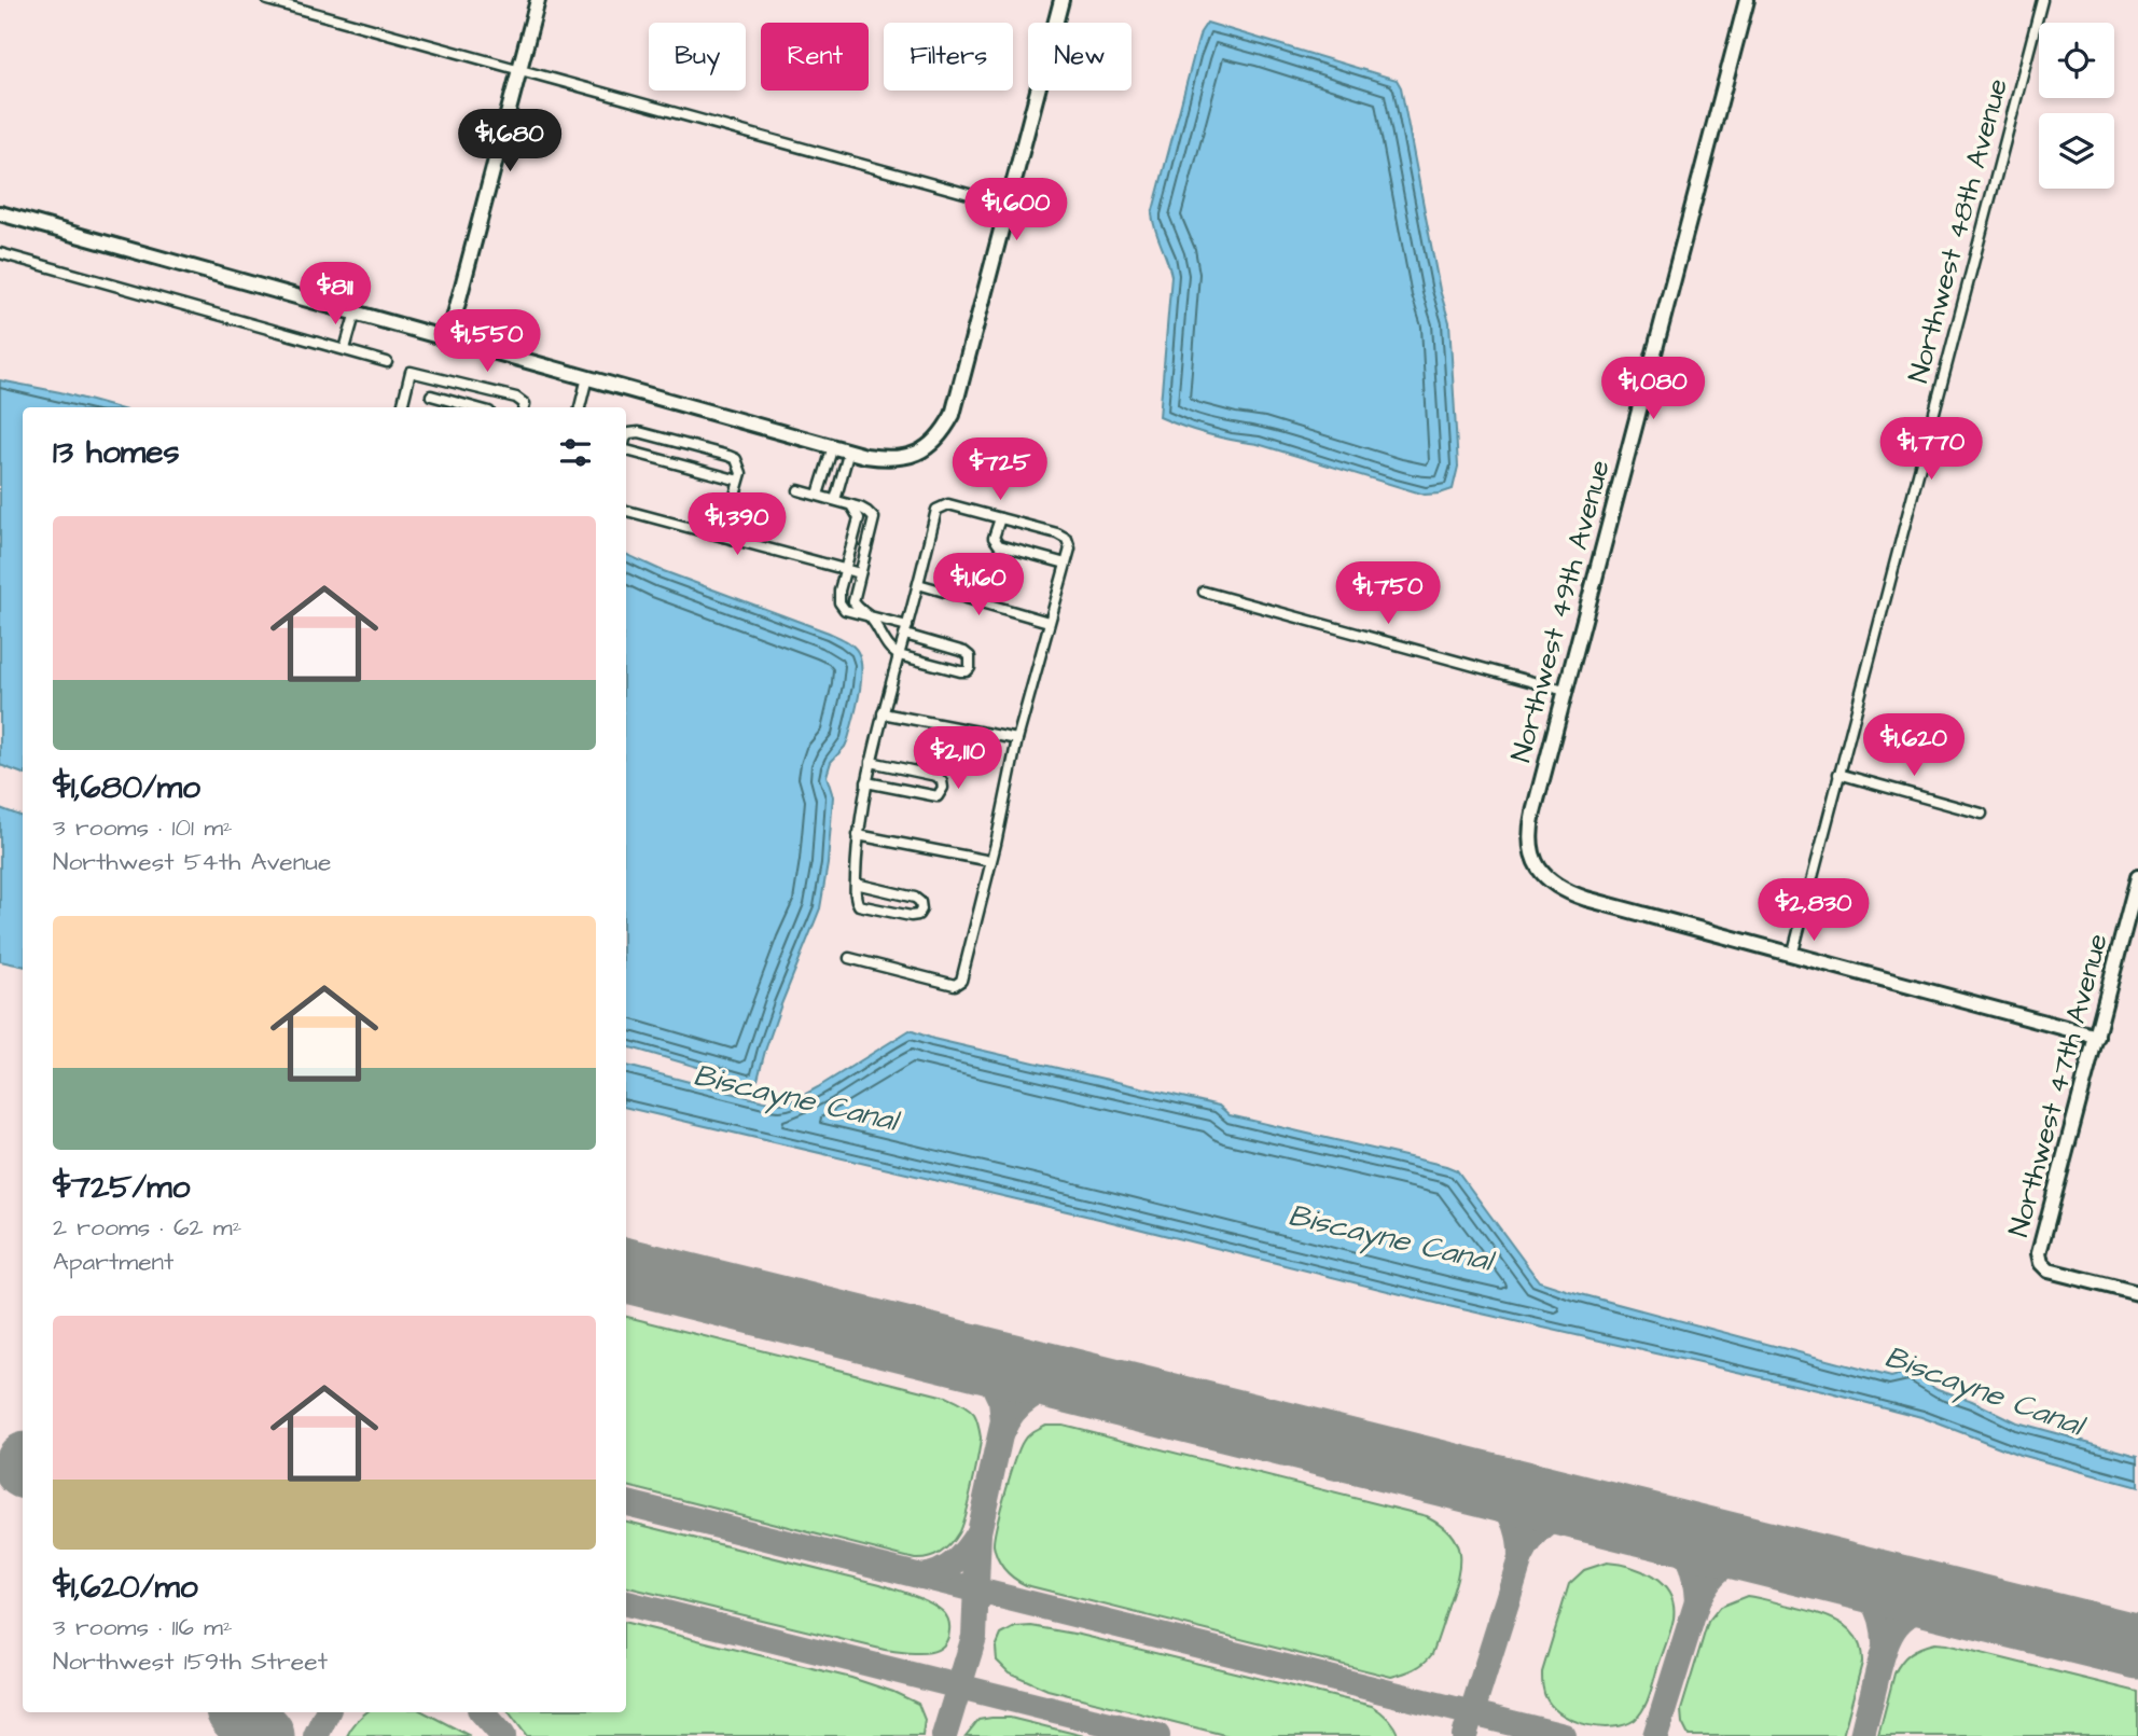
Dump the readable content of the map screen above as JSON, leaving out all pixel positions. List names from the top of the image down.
{
  "streets": {
    "street": ["Northwest 48th Avenue", "Northwest 49th Avenue", "Northwest 47th Avenue"]
  },
  "crossings": [
    ["Northwest 48th Avenue", "Northwest 49th Avenue"]
  ],
  "water": ["Biscayne Canal"],
  "page": {
    "chip": [
      "Buy",
      "Rent",
      "Filters",
      "New"
    ],
    "price": [
      "$1,680",
      "$1,600",
      "$811",
      "$1,550",
      "$1,080",
      "$1,770",
      "$725",
      "$1,390",
      "$1,160",
      "$1,750",
      "$1,620",
      "$2,110",
      "$2,830"
    ],
    "heading": "13 homes",
    "list": [
      {
        "name": "$1,680/mo",
        "note": "3 rooms · 101 m² · Northwest 54th Avenue"
      },
      {
        "name": "$725/mo",
        "note": "2 rooms · 62 m² · Apartment"
      },
      {
        "name": "$1,620/mo",
        "note": "3 rooms · 116 m² · Northwest 159th Street"
      }
    ]
  }
}
